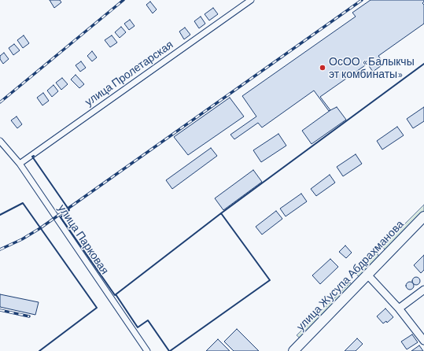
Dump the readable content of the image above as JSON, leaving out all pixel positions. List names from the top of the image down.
{
  "streets": {
    "highway": ["улица Жусупа Абдрахманова"],
    "street": ["улица Пролетарская", "улица Парковая"]
  },
  "crossings": [
    ["улица Пролетарская", "улица Парковая"]
  ],
  "places": ["ОсОО «Балыкчы эт комбинаты»"]
}
